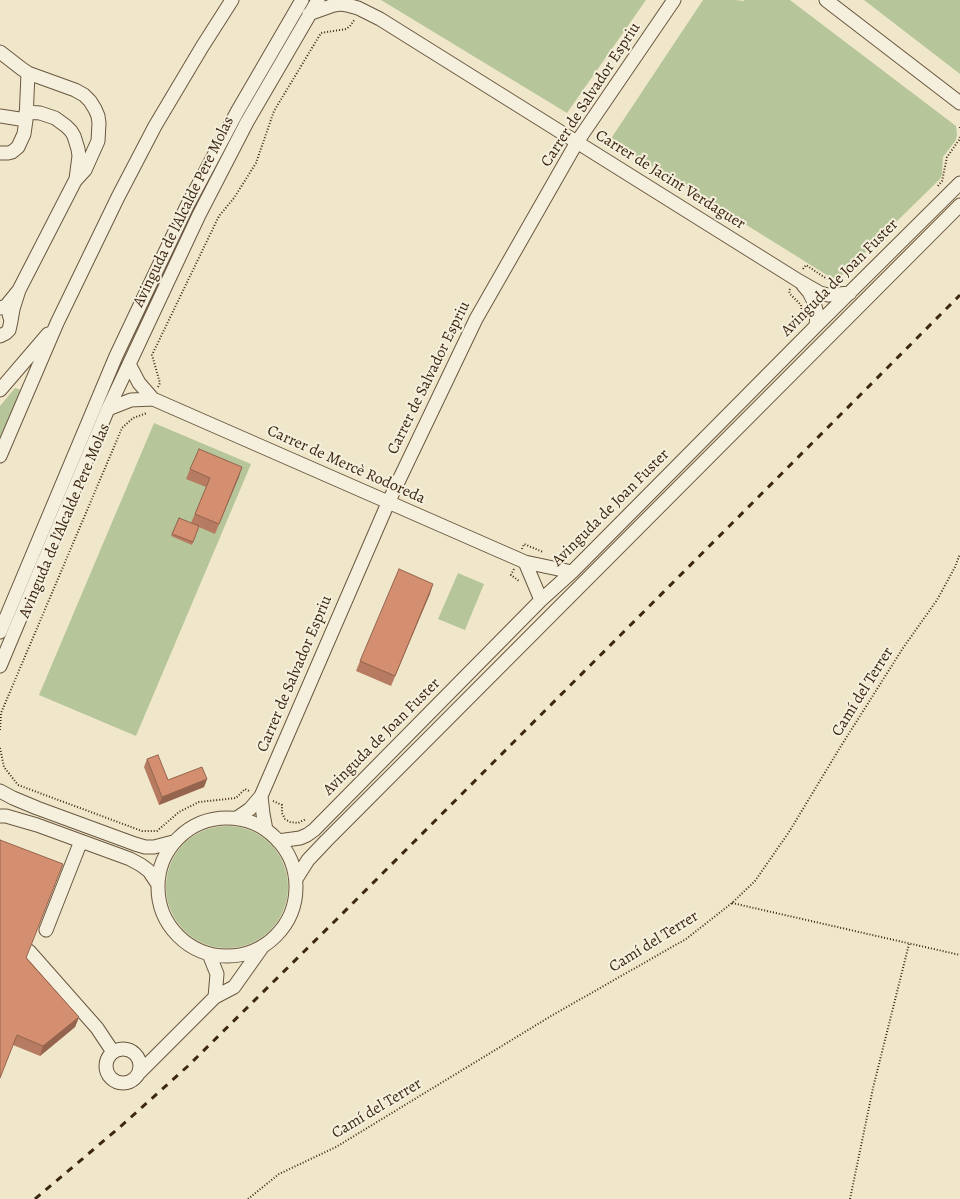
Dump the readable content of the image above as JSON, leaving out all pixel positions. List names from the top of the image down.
{
  "streets": {
    "street": [
      "Carrer de Salvador Espriu",
      "Carrer de Jacint Verdaguer",
      "Avinguda de l'Alcalde Pere Molas",
      "Avinguda de Joan Fuster",
      "Carrer de Mercè Rodoreda"
    ],
    "path": ["Camí del Terrer"]
  },
  "crossings": [
    ["Carrer de Salvador Espriu", "Carrer de Jacint Verdaguer"],
    ["Carrer de Salvador Espriu", "Avinguda de Joan Fuster"],
    ["Carrer de Salvador Espriu", "Carrer de Mercè Rodoreda"],
    ["Carrer de Jacint Verdaguer", "Avinguda de l'Alcalde Pere Molas"],
    ["Carrer de Jacint Verdaguer", "Avinguda de Joan Fuster"],
    ["Avinguda de l'Alcalde Pere Molas", "Carrer de Mercè Rodoreda"],
    ["Avinguda de Joan Fuster", "Carrer de Mercè Rodoreda"]
  ]
}
